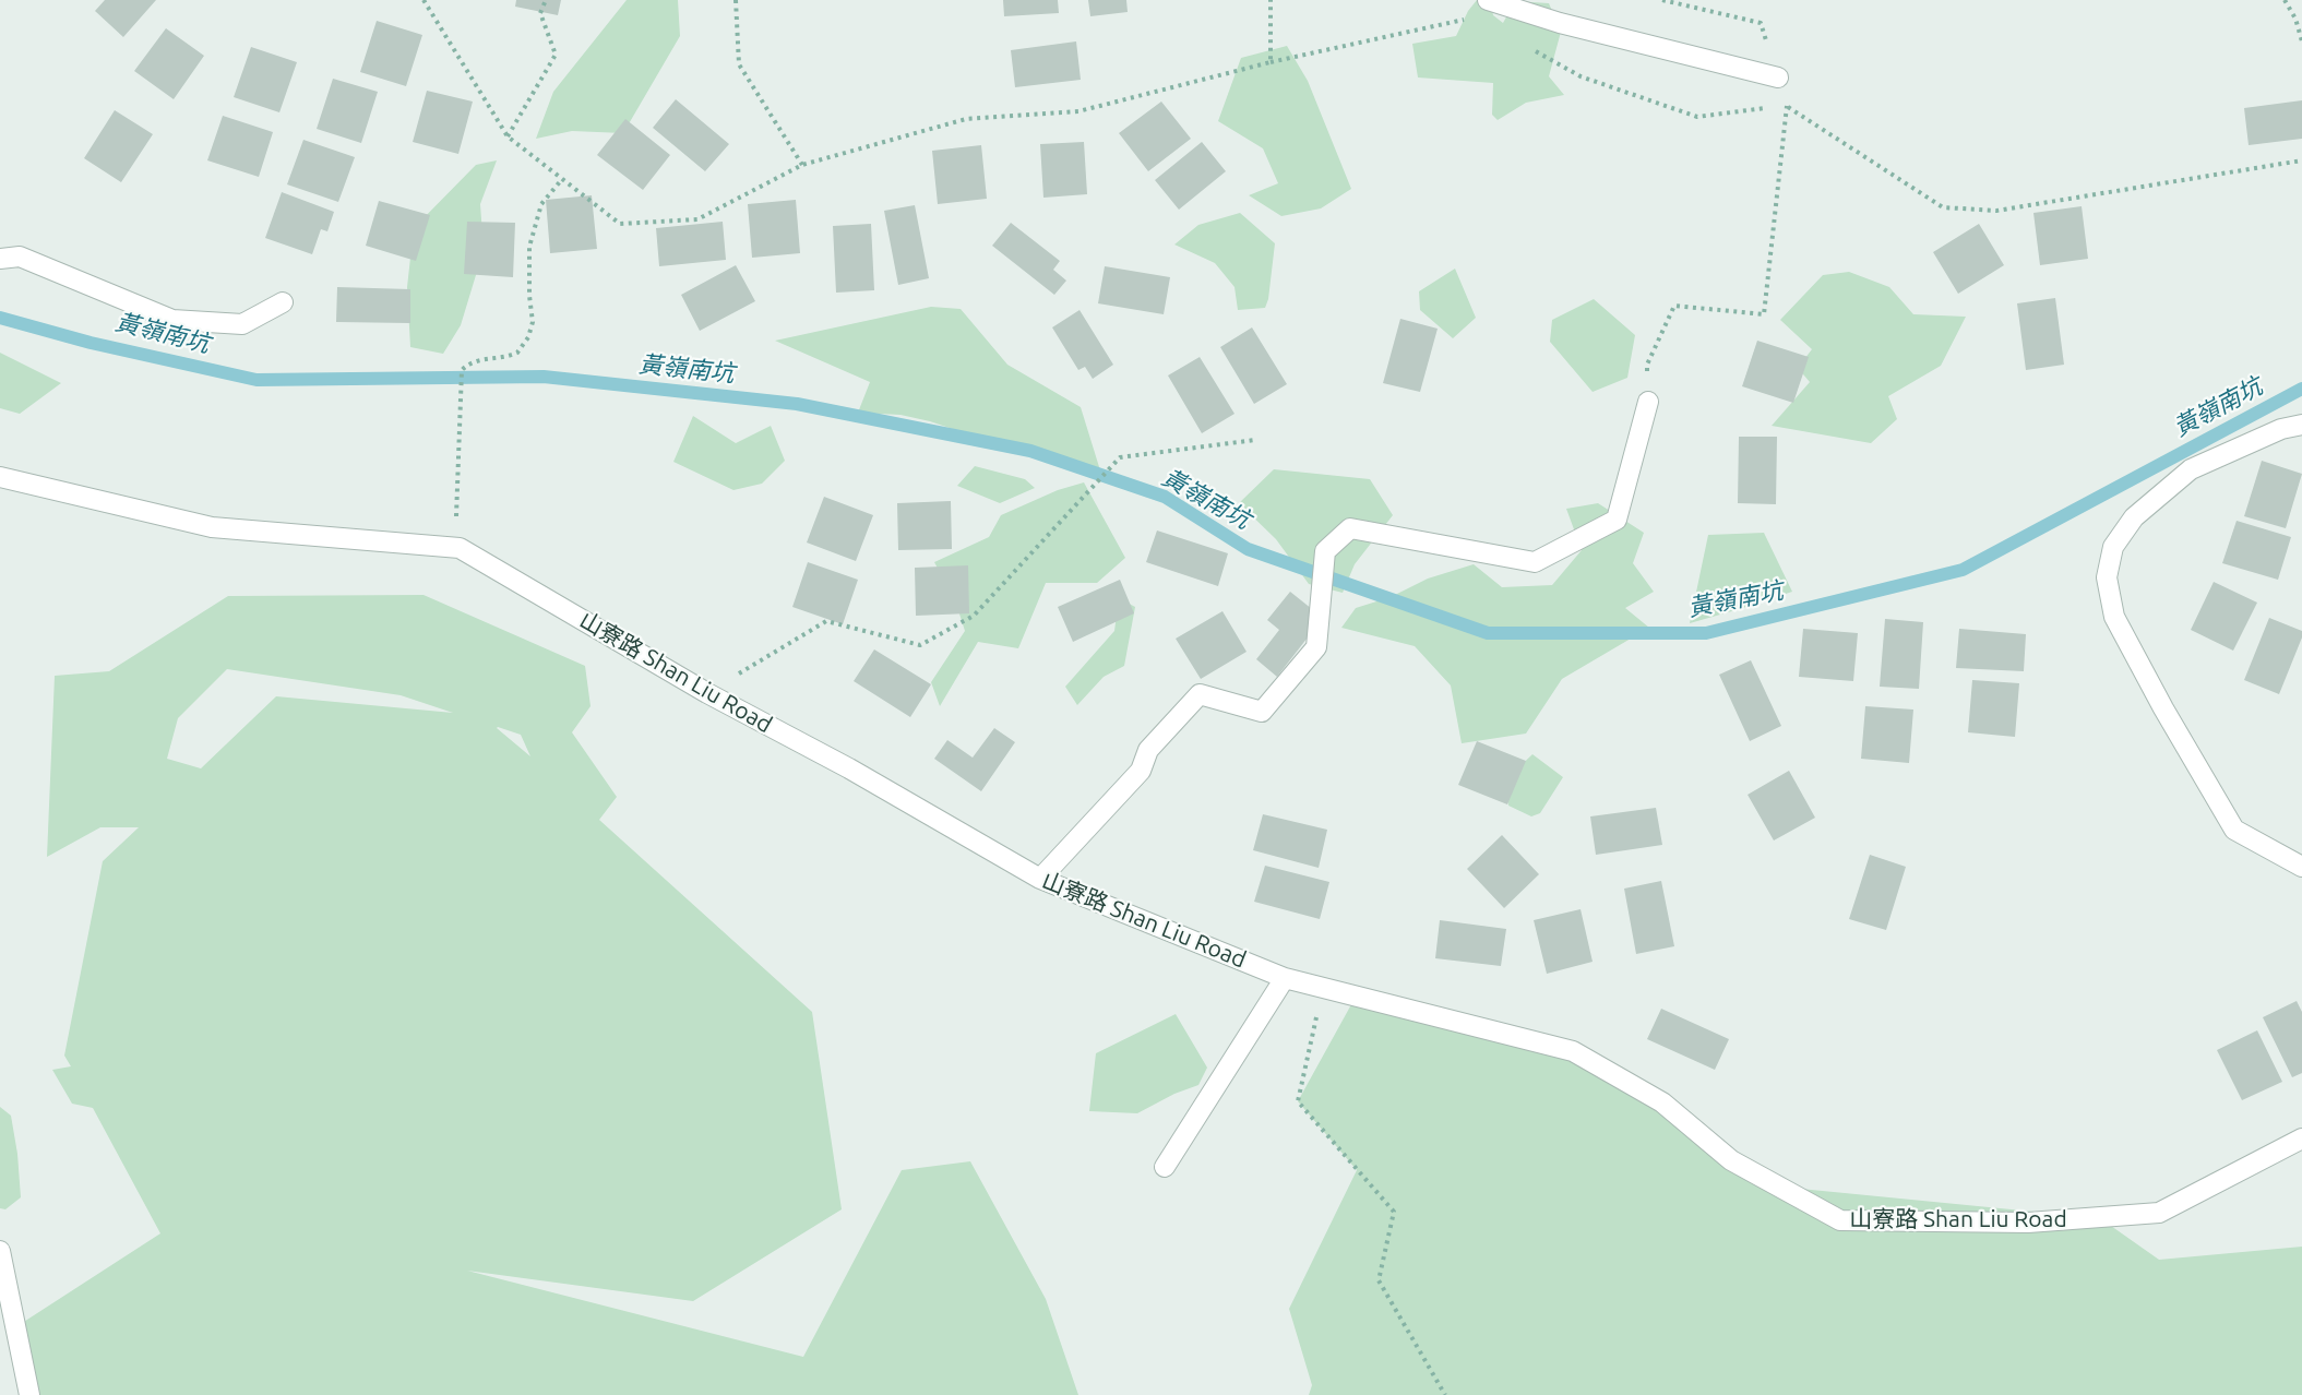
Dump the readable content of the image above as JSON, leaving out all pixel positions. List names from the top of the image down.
{
  "streets": {
    "street": ["山寮路 Shan Liu Road"]
  },
  "water": ["黃嶺南坑"]
}
